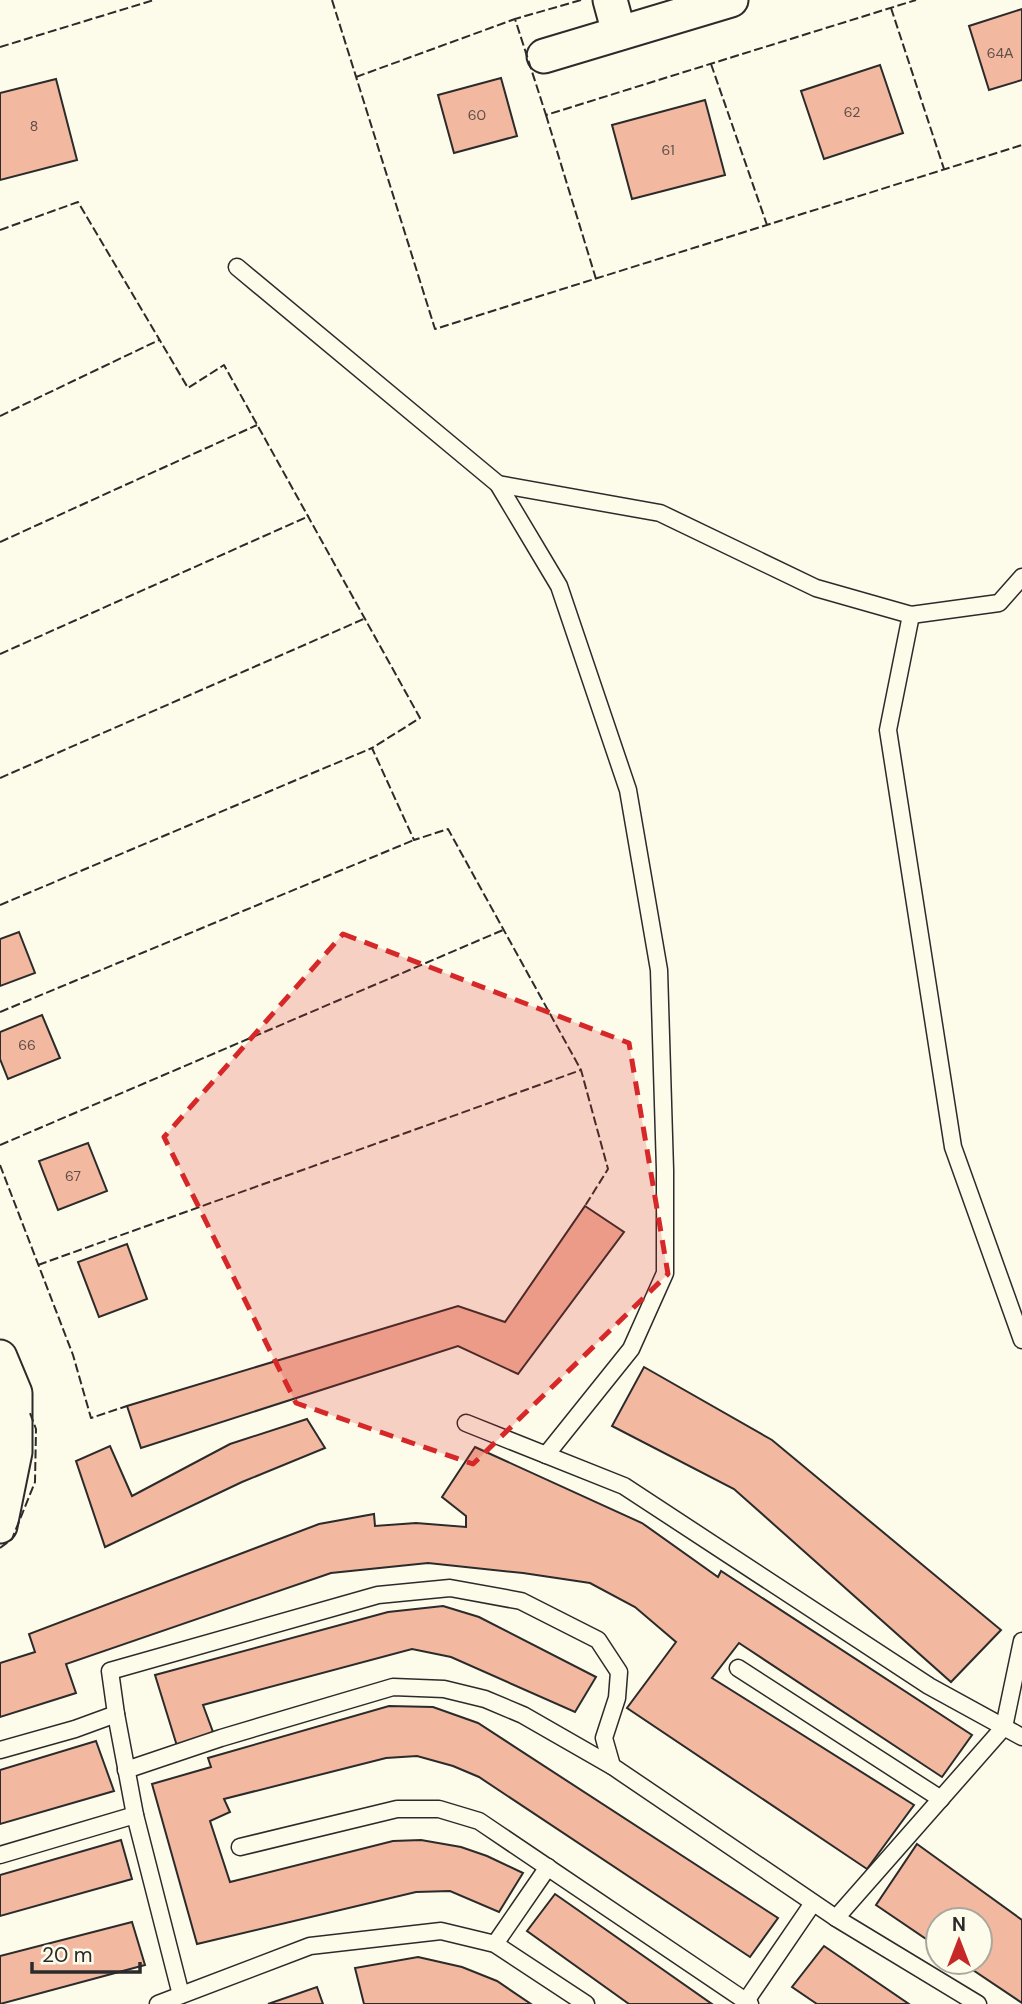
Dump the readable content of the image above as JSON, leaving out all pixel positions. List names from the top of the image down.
{
  "house_numbers": [
    "64А",
    "62",
    "60",
    "8",
    "61",
    "66",
    "67"
  ],
  "scale_bar": "20 m",
  "north": "top"
}
